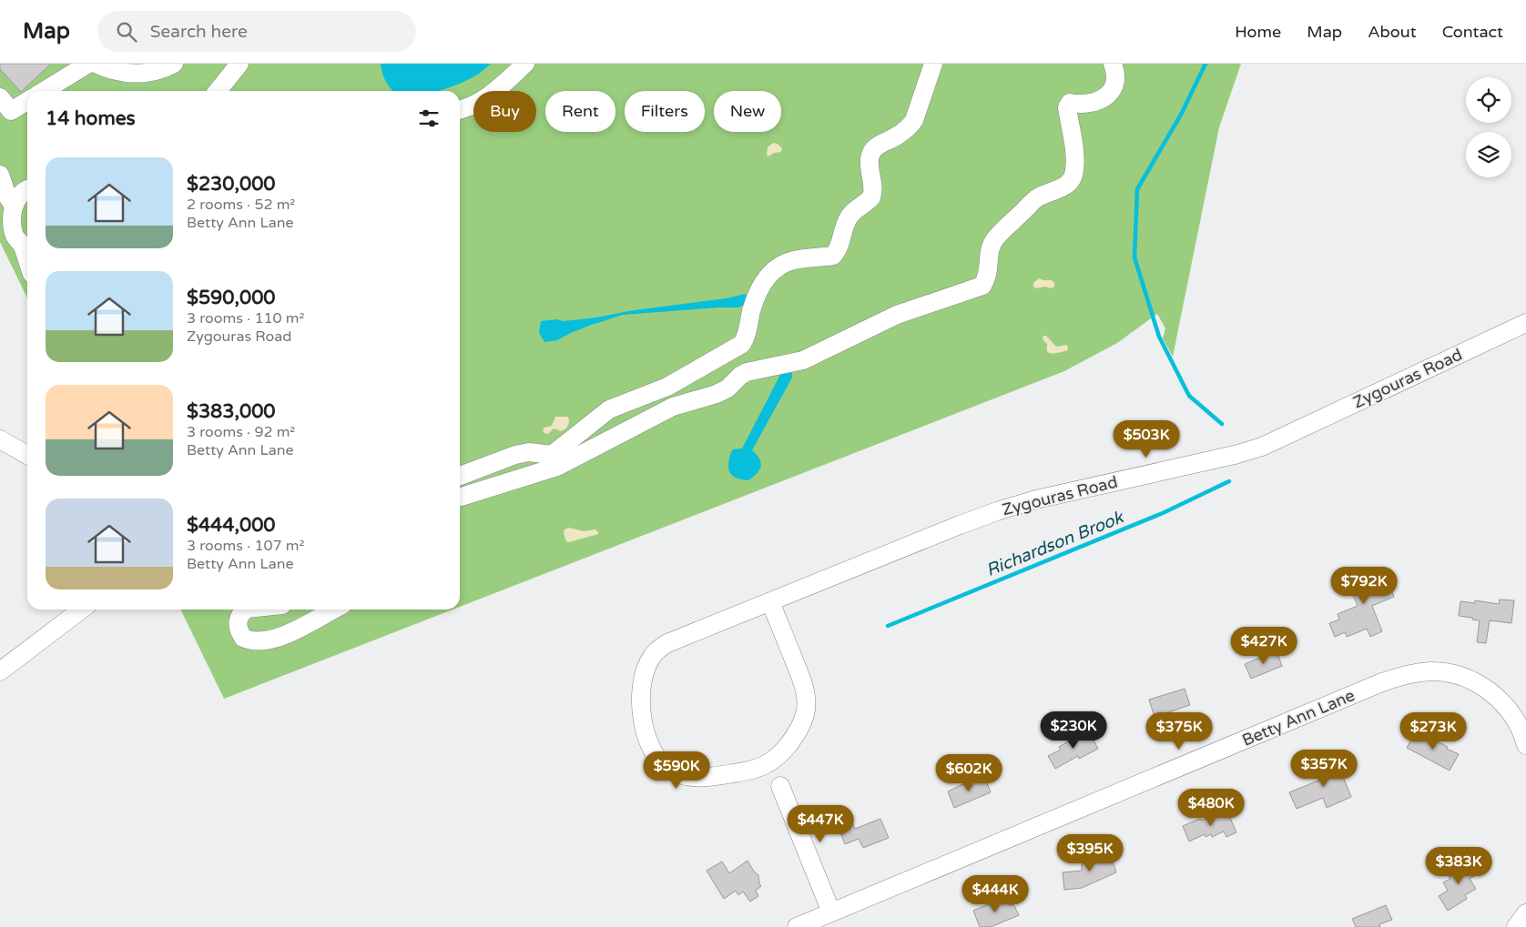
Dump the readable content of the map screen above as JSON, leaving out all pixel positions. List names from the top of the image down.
{
  "streets": {
    "street": ["Zygouras Road", "Betty Ann Lane"]
  },
  "water": ["Richardson Brook"],
  "page": {
    "header": "Map",
    "search": "Search here",
    "nav": [
      "Home",
      "Map",
      "About",
      "Contact"
    ],
    "chip": [
      "Buy",
      "Rent",
      "Filters",
      "New"
    ],
    "heading": "14 homes",
    "list": [
      {
        "name": "$230,000",
        "note": "2 rooms · 52 m² · Betty Ann Lane"
      },
      {
        "name": "$590,000",
        "note": "3 rooms · 110 m² · Zygouras Road"
      },
      {
        "name": "$383,000",
        "note": "3 rooms · 92 m² · Betty Ann Lane"
      },
      {
        "name": "$444,000",
        "note": "3 rooms · 107 m² · Betty Ann Lane"
      }
    ],
    "price": [
      "$503K",
      "$792K",
      "$427K",
      "$230K",
      "$375K",
      "$273K",
      "$357K",
      "$590K",
      "$602K",
      "$480K",
      "$447K",
      "$395K",
      "$383K",
      "$444K"
    ]
  }
}
